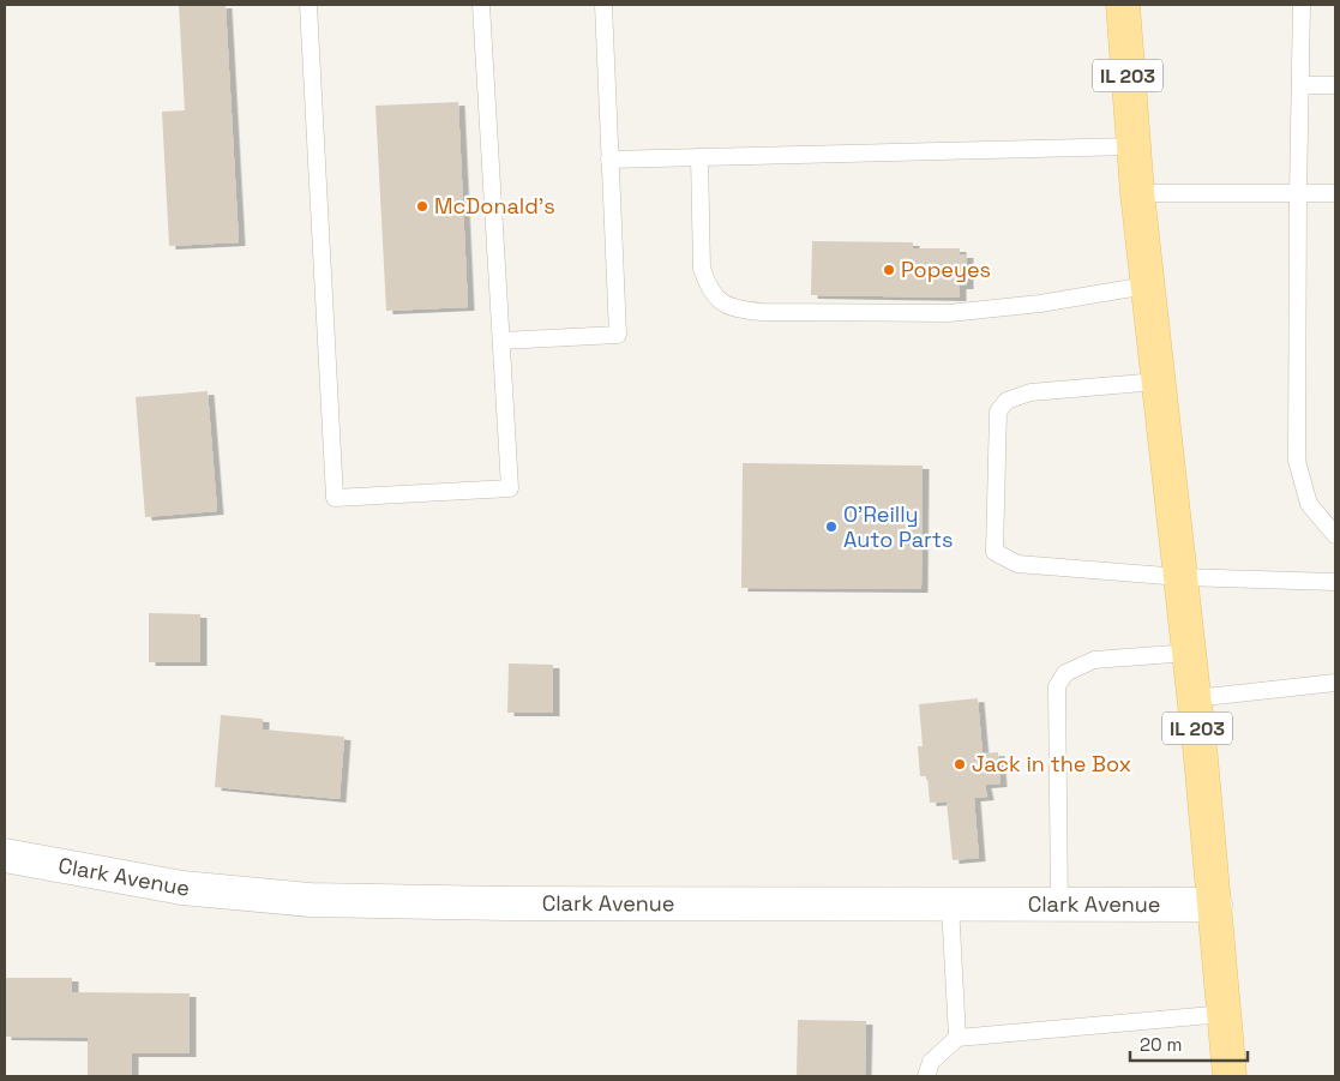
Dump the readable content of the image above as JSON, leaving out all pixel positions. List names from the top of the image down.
{
  "streets": {
    "main road": ["IL 203"],
    "street": ["Clark Avenue"]
  },
  "crossings": [
    ["IL 203", "Clark Avenue"]
  ],
  "places": [
    "McDonald's",
    "Popeyes",
    "O'Reilly Auto Parts",
    "Jack in the Box"
  ],
  "scale_bar": "20 m"
}
